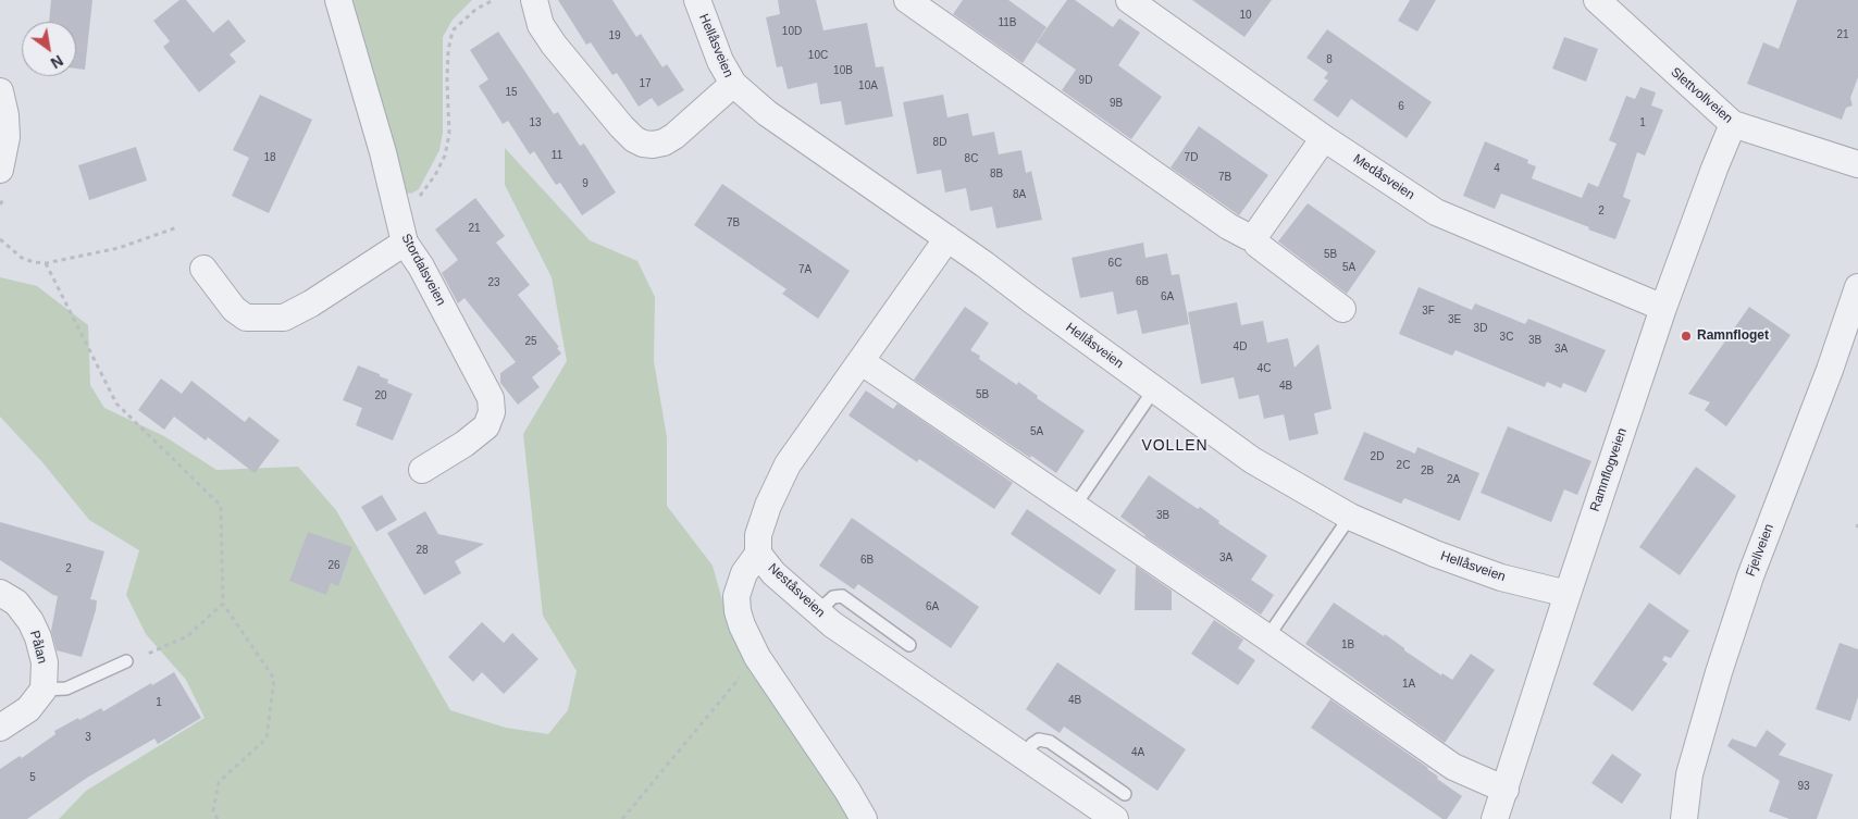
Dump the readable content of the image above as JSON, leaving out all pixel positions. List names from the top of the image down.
{
  "streets": {
    "street": [
      "Hellåsveien",
      "Slettvollveien",
      "Medåsveien",
      "Stordalsveien",
      "Ramnflogveien",
      "Fjellveien",
      "Neståsveien",
      "Pålan"
    ]
  },
  "crossings": [
    ["Hellåsveien", "Ramnflogveien"],
    ["Hellåsveien", "Neståsveien"],
    ["Slettvollveien", "Ramnflogveien"],
    ["Medåsveien", "Ramnflogveien"]
  ],
  "districts": ["VOLLEN"],
  "places": ["Ramnfloget"],
  "house_numbers": [
    "10",
    "11B",
    "10D",
    "21",
    "19",
    "10C",
    "8",
    "10B",
    "9D",
    "17",
    "10A",
    "15",
    "9B",
    "6",
    "13",
    "1",
    "8D",
    "11",
    "18",
    "7D",
    "8C",
    "4",
    "8B",
    "7B",
    "9",
    "8A",
    "2",
    "7B",
    "21",
    "5B",
    "6C",
    "5A",
    "7A",
    "6B",
    "23",
    "6A",
    "3F",
    "3E",
    "3D",
    "3C",
    "3B",
    "25",
    "4D",
    "3A",
    "4C",
    "4B",
    "5B",
    "20",
    "5A",
    "2D",
    "2C",
    "2B",
    "2A",
    "3B",
    "28",
    "3A",
    "6B",
    "26",
    "2",
    "6A",
    "1B",
    "1A",
    "4B",
    "1",
    "3",
    "4A",
    "5",
    "93"
  ],
  "north": "bottom right"
}
